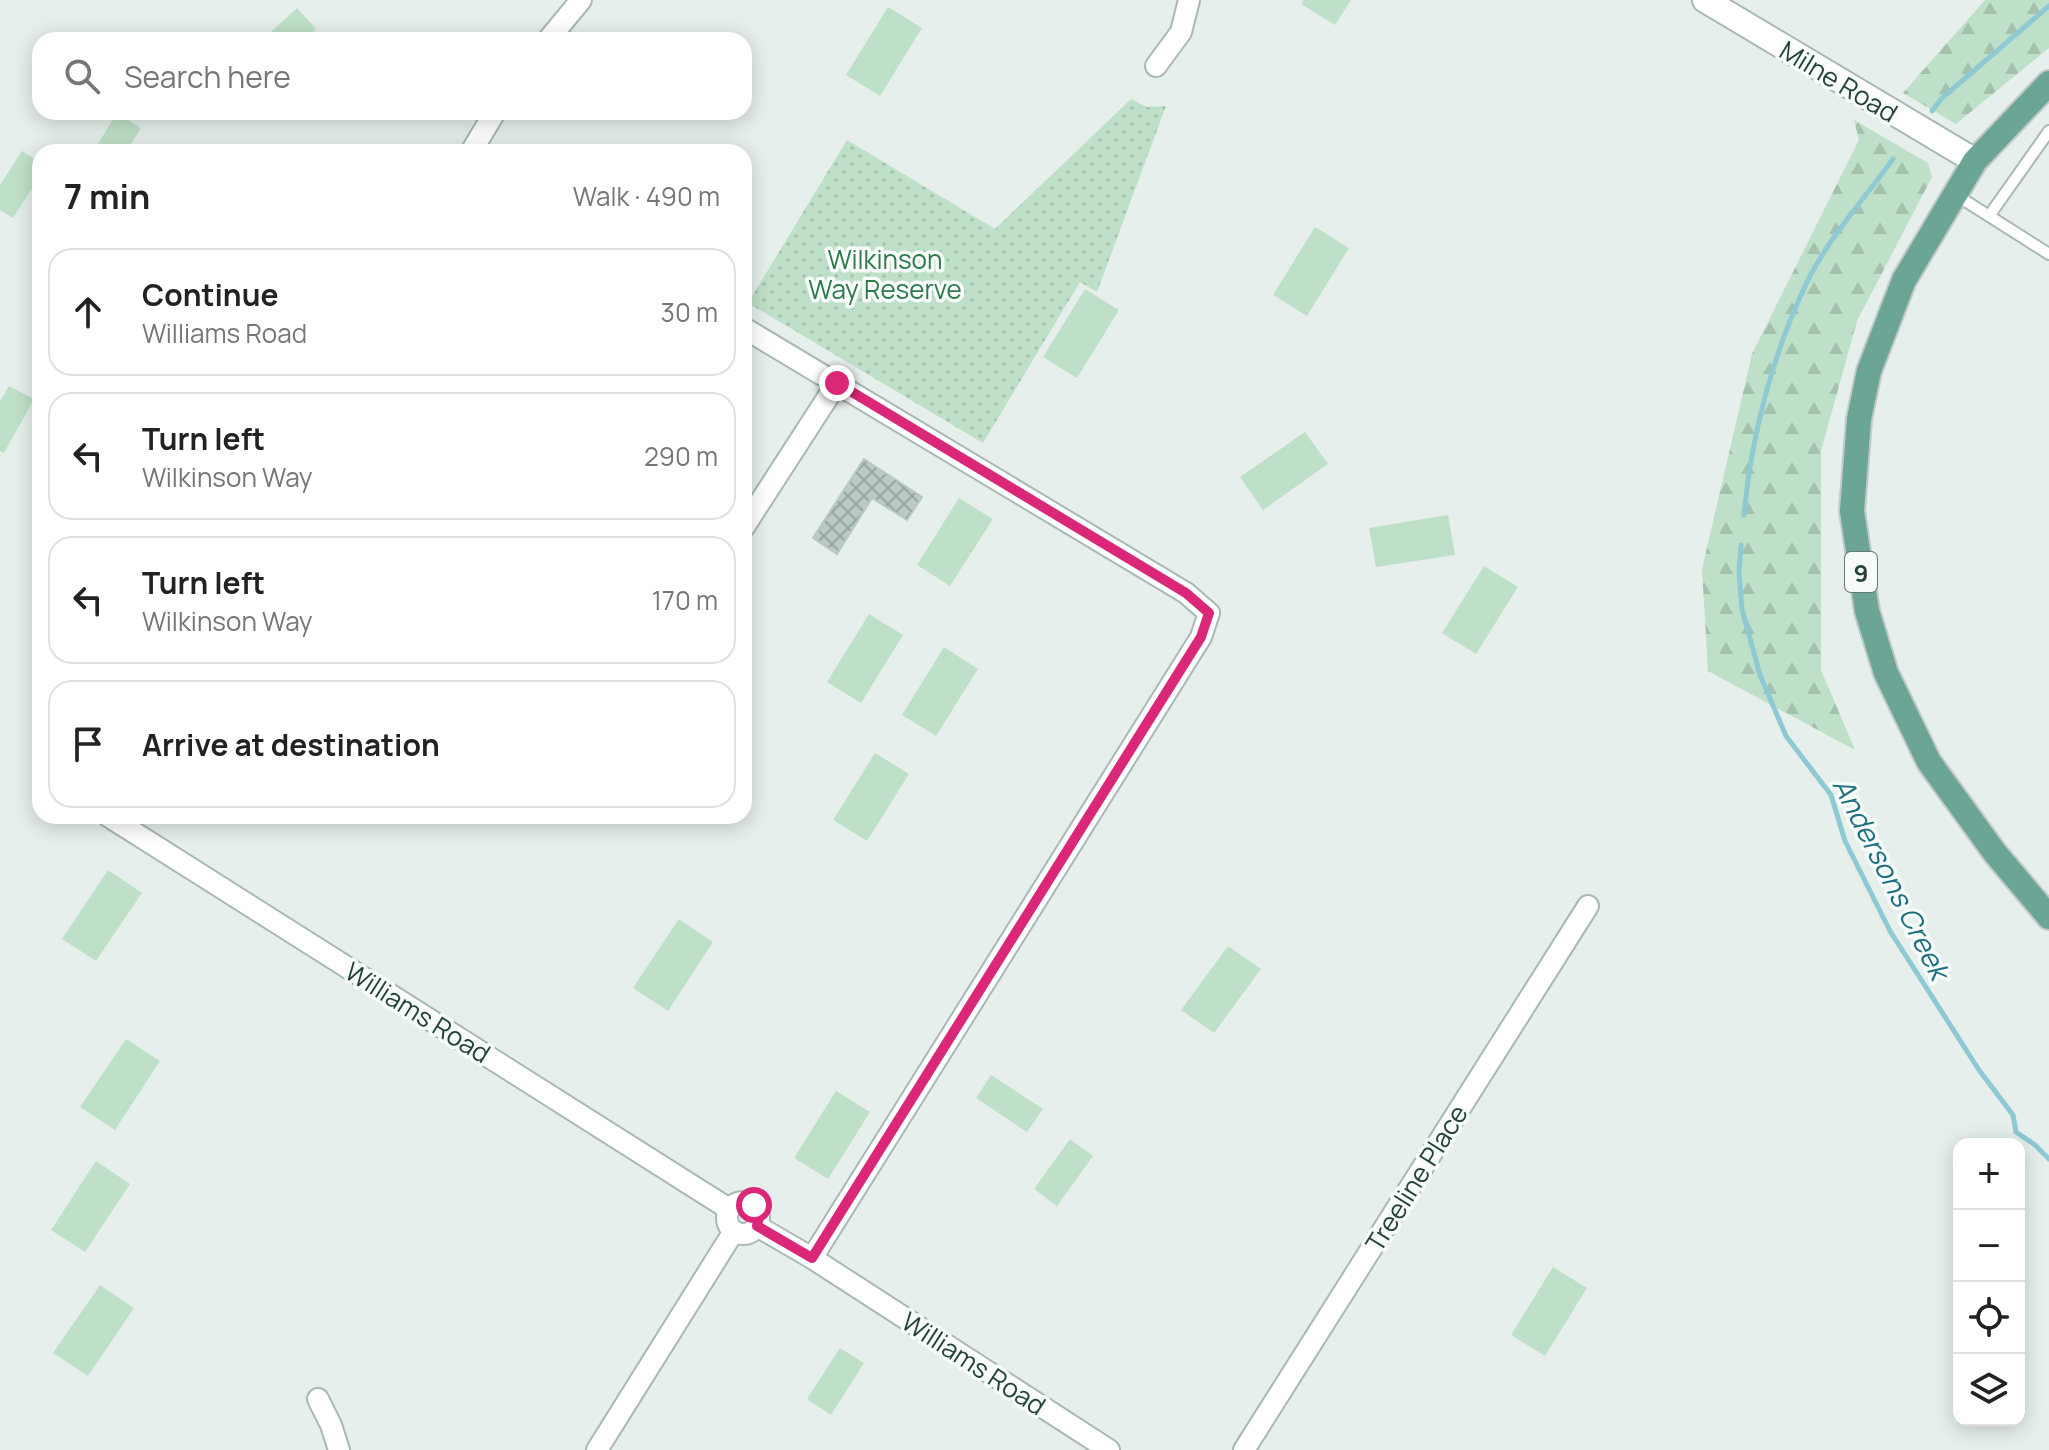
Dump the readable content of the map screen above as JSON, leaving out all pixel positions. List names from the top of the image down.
{
  "streets": {
    "main road": ["9"],
    "street": ["Milne Road", "Williams Road", "Treeline Place"]
  },
  "crossings": [
    ["Milne Road", "9"]
  ],
  "water": ["Andersons Creek"],
  "parks": ["Wilkinson Way Reserve"],
  "page": {
    "search": "Search here",
    "heading": ["7 min", "Walk · 490 m"],
    "list": [
      ["Continue", "Williams Road", "30 m"],
      ["Turn left", "Wilkinson Way", "290 m"],
      ["Turn left", "Wilkinson Way", "170 m"],
      "Arrive at destination"
    ],
    "map_buttons": ["+", "−"]
  }
}
